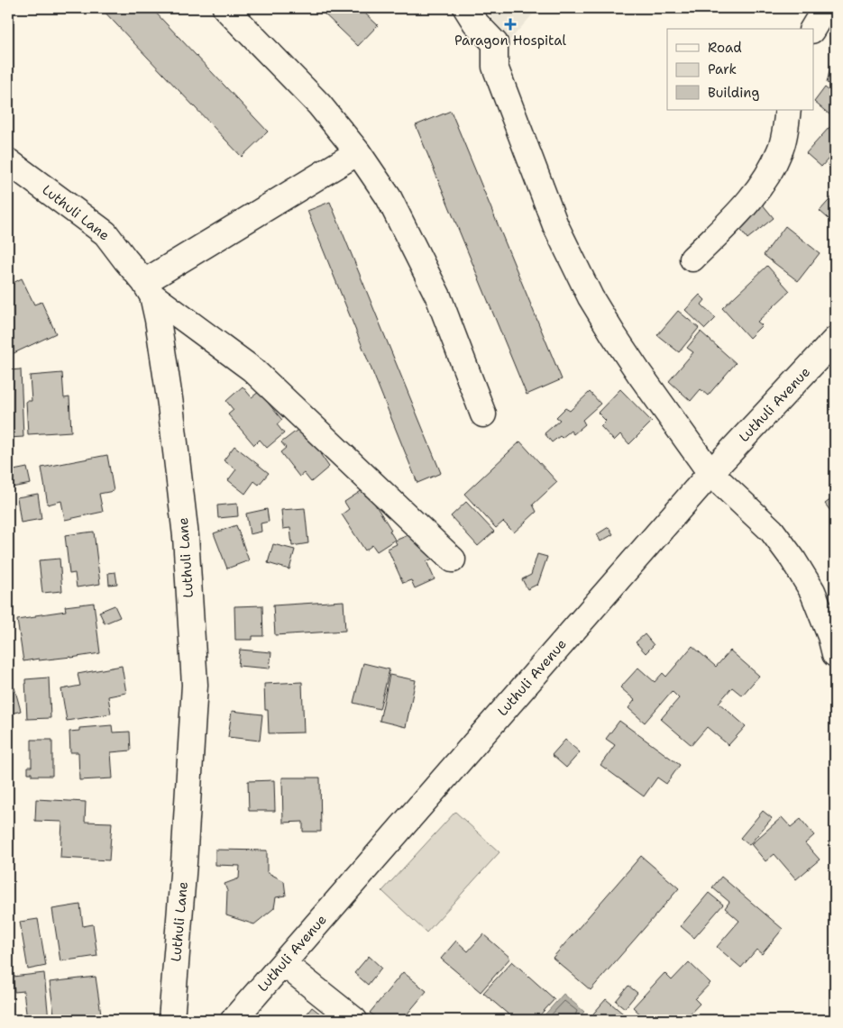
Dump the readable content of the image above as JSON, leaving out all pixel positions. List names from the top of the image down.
{
  "streets": {
    "street": ["Luthuli Lane", "Luthuli Avenue"]
  },
  "places": {
    "health": ["Paragon Hospital"]
  },
  "legend": ["Road", "Park", "Building"]
}
